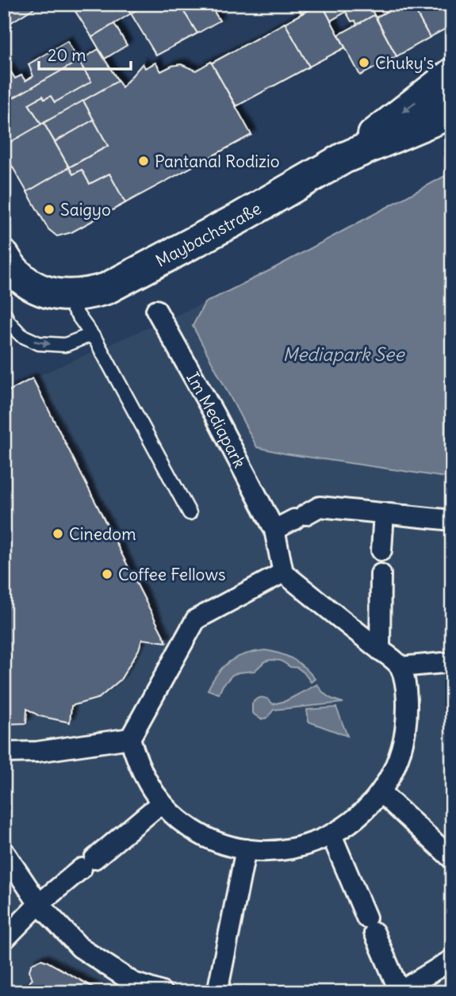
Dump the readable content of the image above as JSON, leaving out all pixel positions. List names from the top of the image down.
{
  "streets": {
    "main road": ["Maybachstraße"],
    "street": ["Im Mediapark"]
  },
  "water": ["Mediapark See"],
  "places": [
    "Chuky's",
    "Pantanal Rodizio",
    "Saigyo",
    "Cinedom",
    "Coffee Fellows"
  ],
  "scale_bar": "20 m"
}
